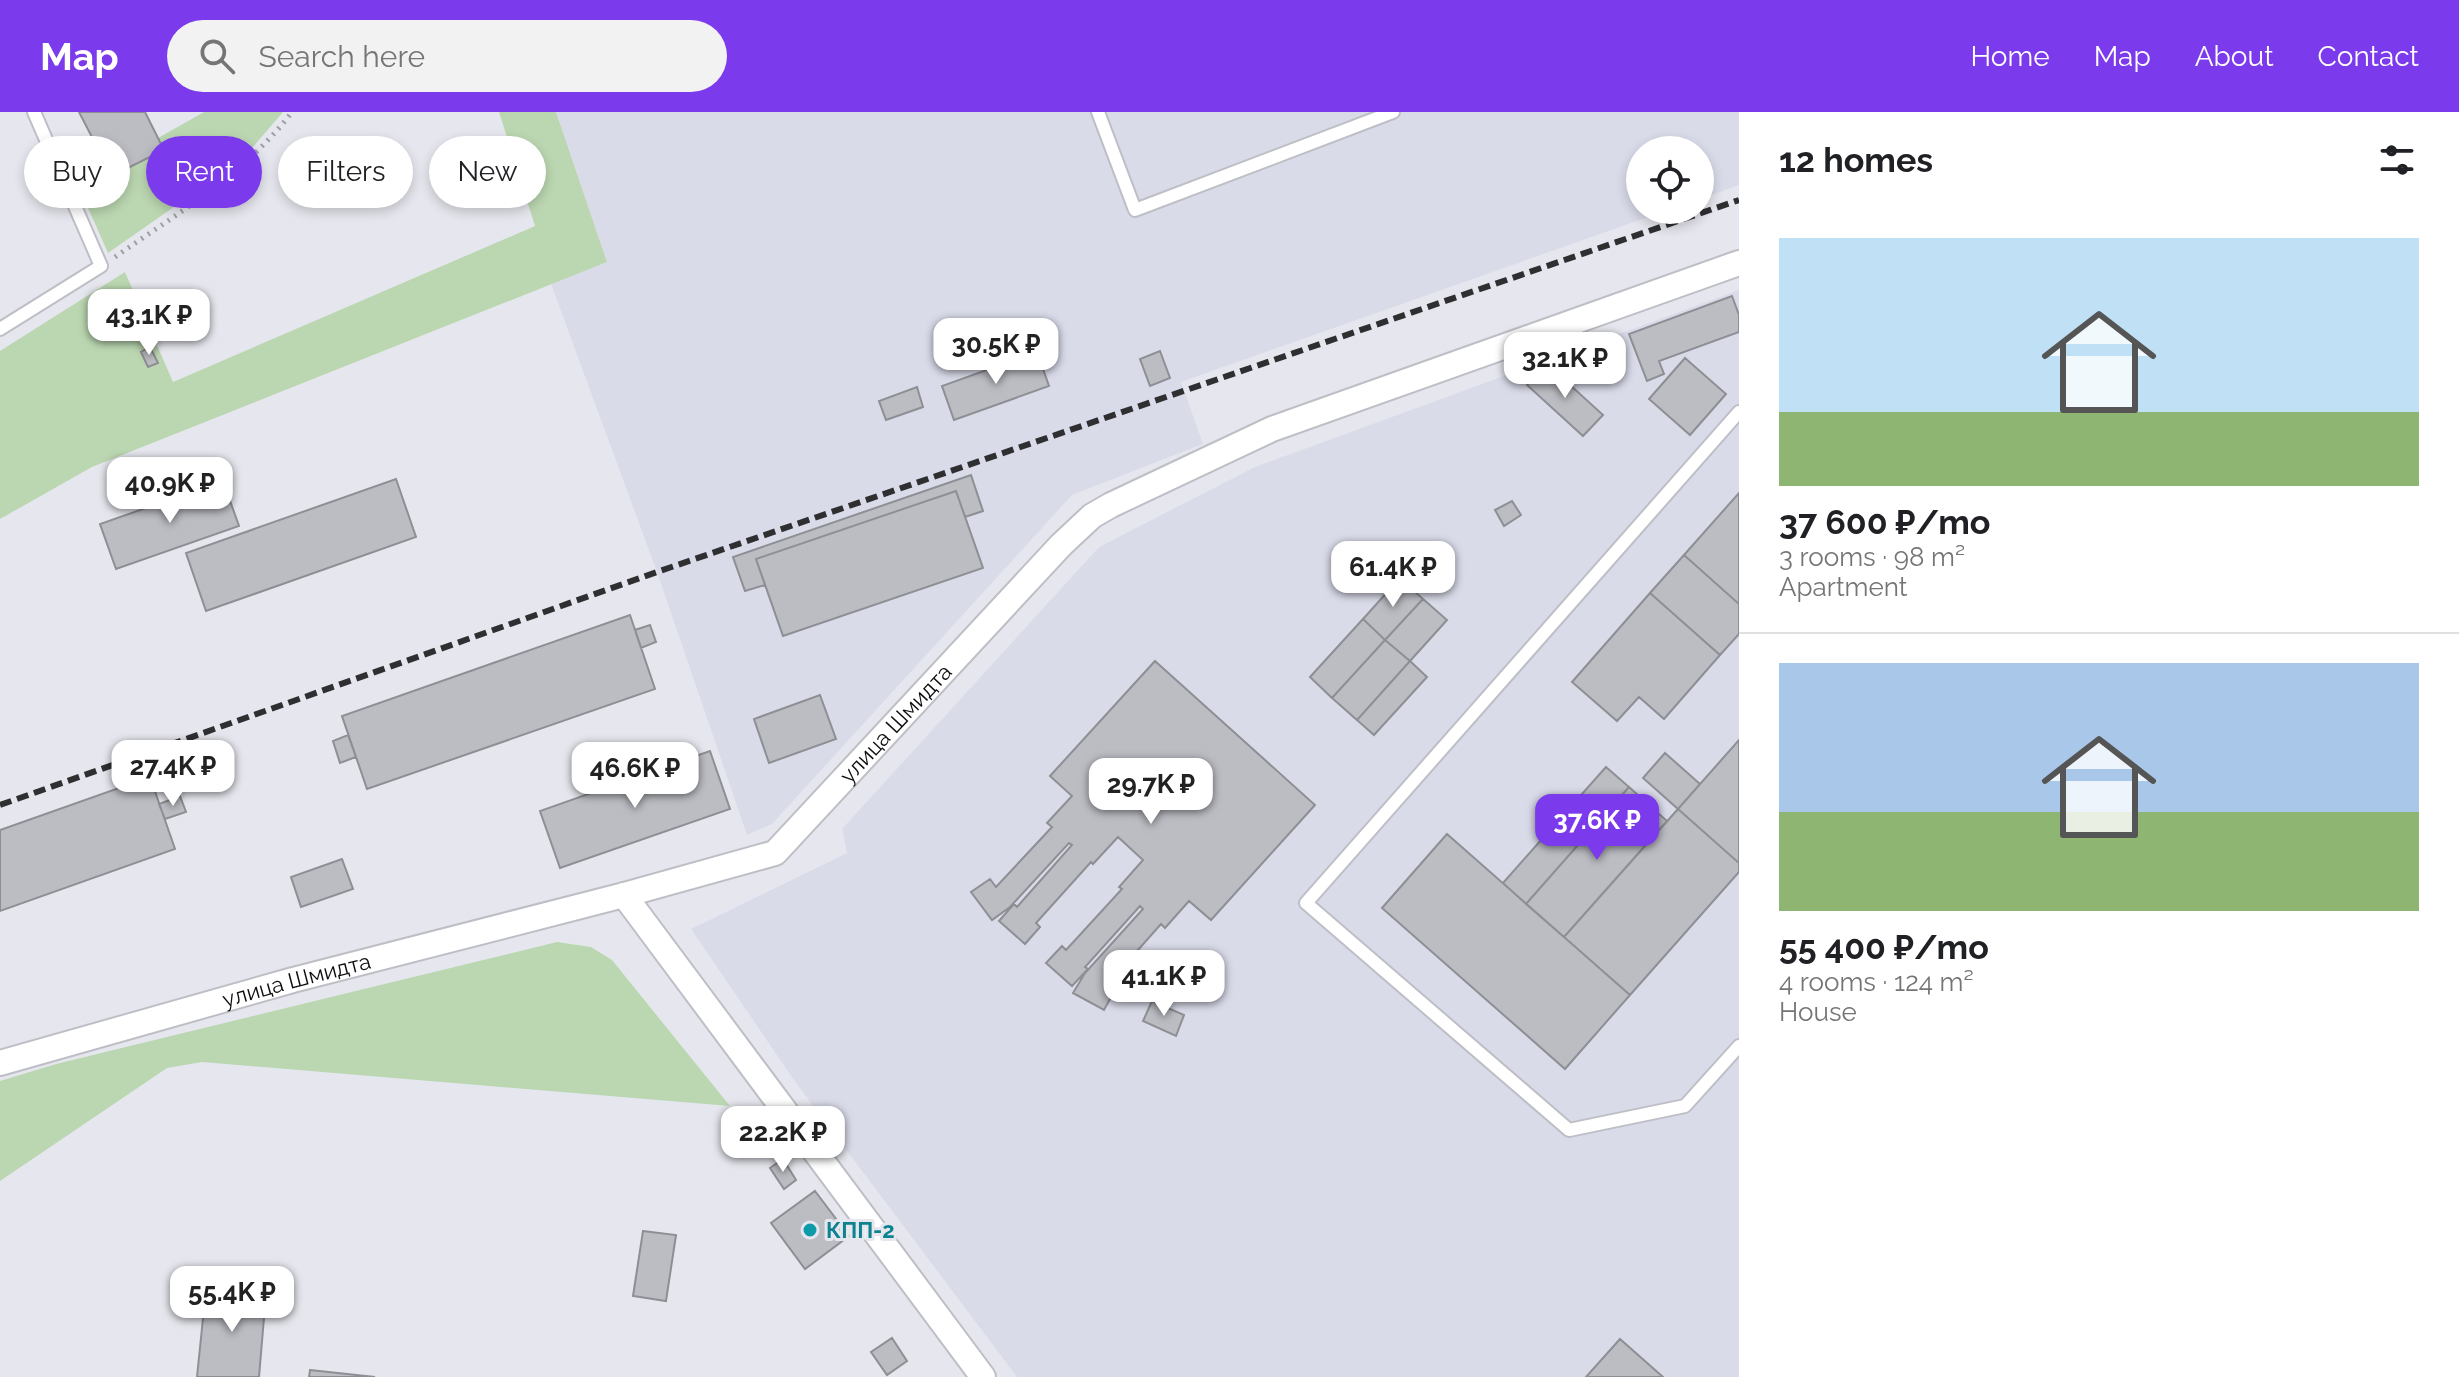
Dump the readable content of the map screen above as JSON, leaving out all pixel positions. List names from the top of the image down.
{
  "streets": {
    "street": ["улица Шмидта"]
  },
  "places": ["КПП-2"],
  "page": {
    "header": "Map",
    "search": "Search here",
    "nav": [
      "Home",
      "Map",
      "About",
      "Contact"
    ],
    "heading": "12 homes",
    "chip": [
      "Buy",
      "Rent",
      "Filters",
      "New"
    ],
    "list": [
      {
        "name": "37 600 ₽/mo",
        "note": "3 rooms · 98 m² · Apartment"
      },
      {
        "name": "55 400 ₽/mo",
        "note": "4 rooms · 124 m² · House"
      }
    ],
    "price": [
      "43.1K ₽",
      "30.5K ₽",
      "32.1K ₽",
      "40.9K ₽",
      "61.4K ₽",
      "27.4K ₽",
      "46.6K ₽",
      "29.7K ₽",
      "37.6K ₽",
      "41.1K ₽",
      "22.2K ₽",
      "55.4K ₽"
    ]
  }
}
